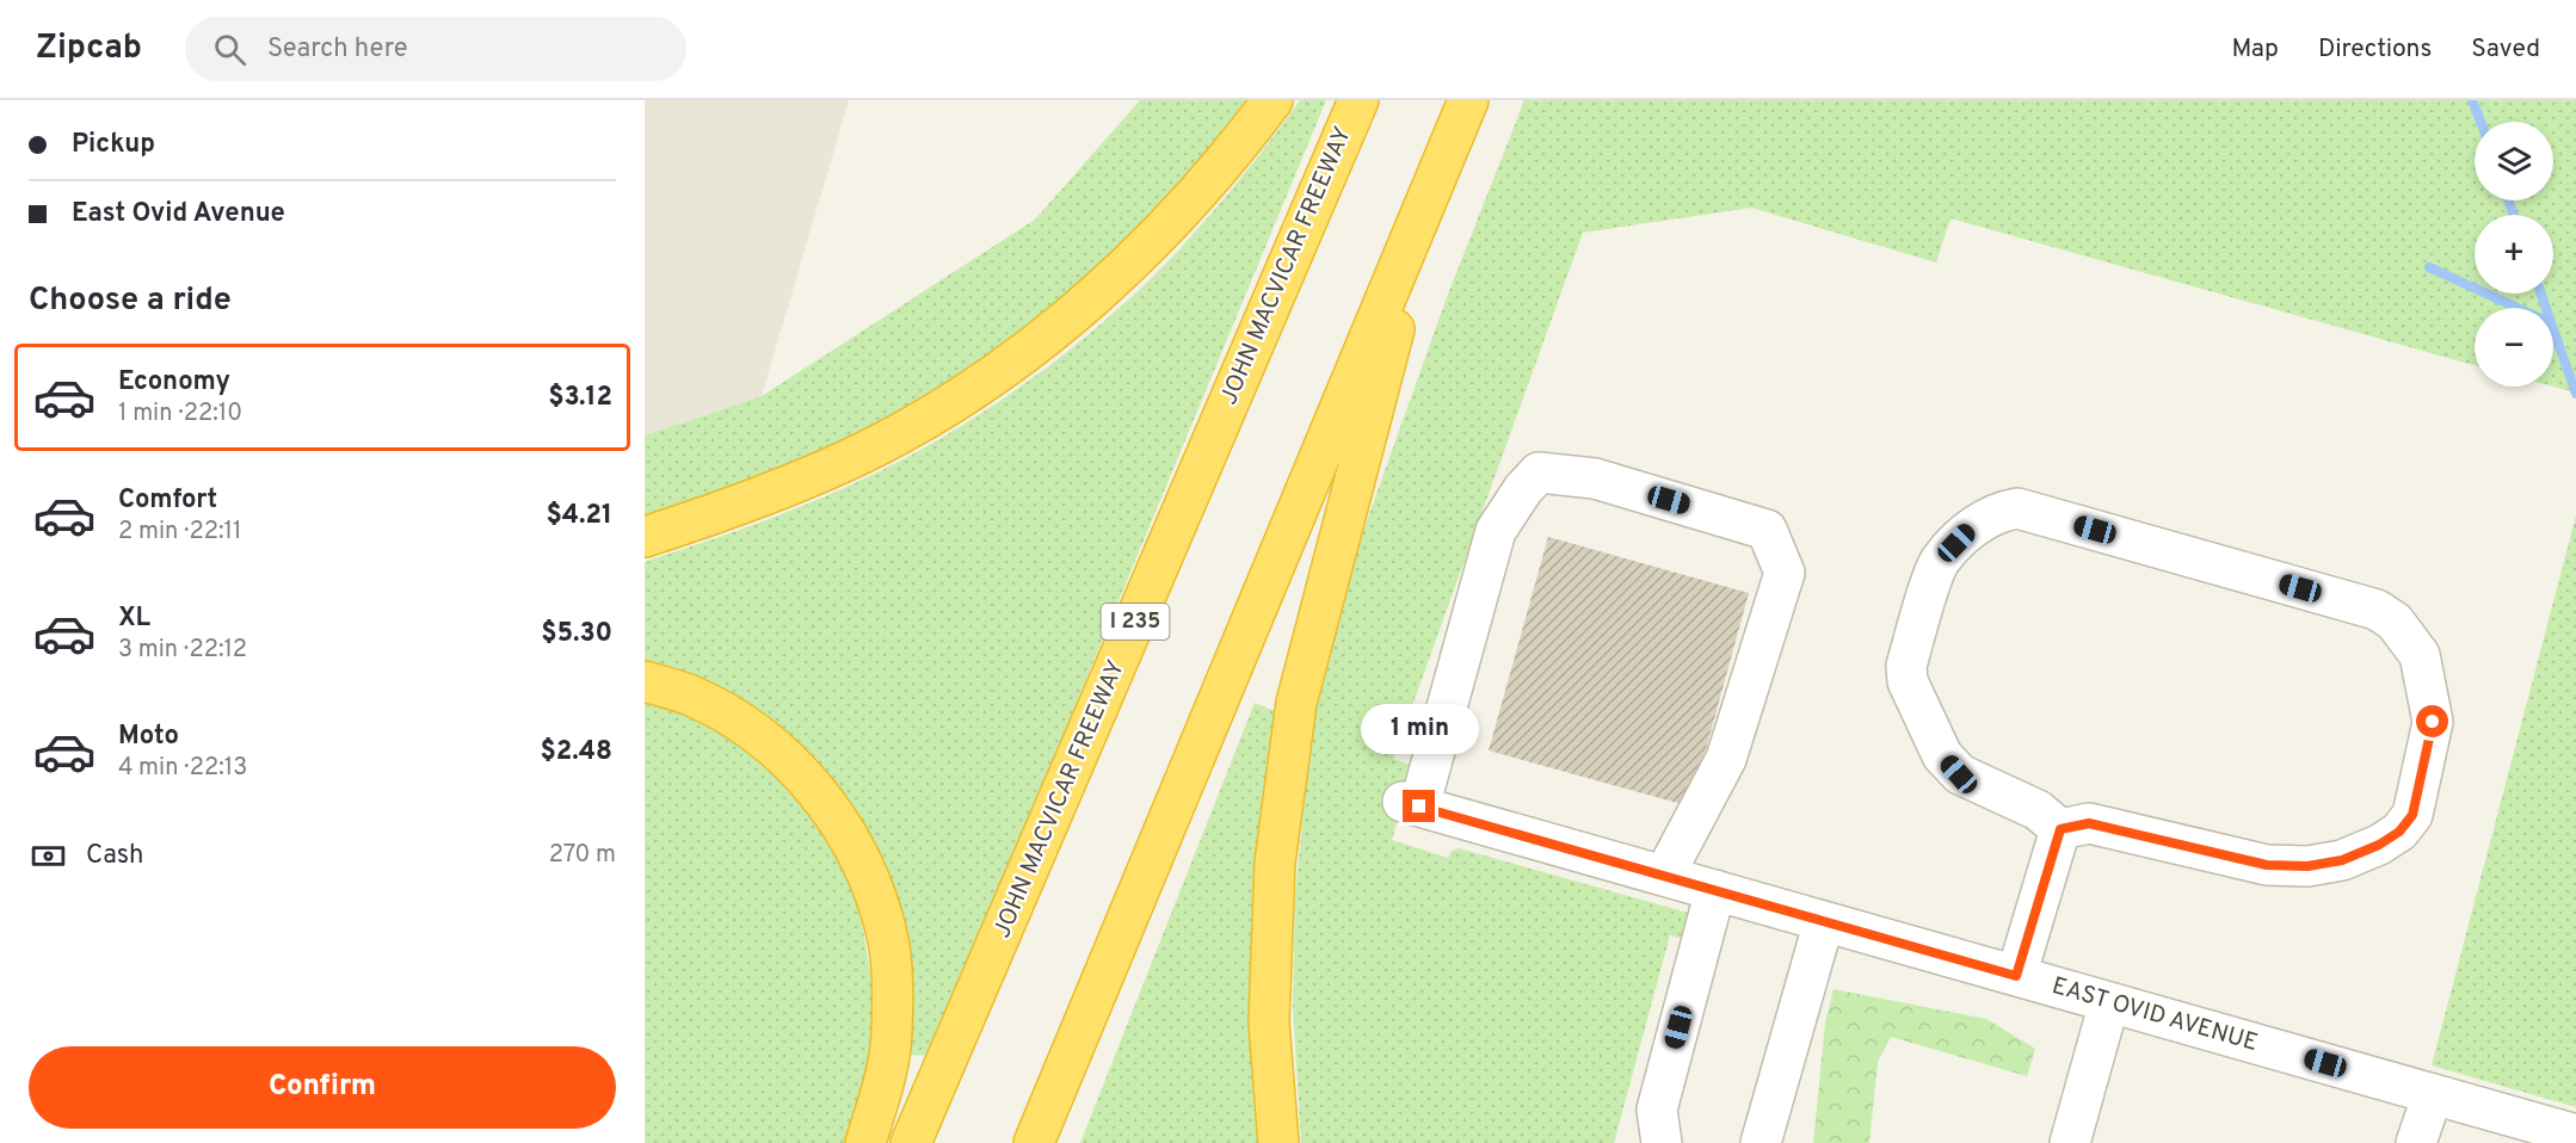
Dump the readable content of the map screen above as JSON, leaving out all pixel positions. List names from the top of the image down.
{
  "streets": {
    "highway": ["JOHN MACVICAR FREEWAY", "I 235"],
    "street": ["EAST OVID AVENUE"]
  },
  "page": {
    "header": "Zipcab",
    "search": "Search here",
    "nav": ["Map", "Directions", "Saved"],
    "banner": ["Pickup", "East Ovid Avenue"],
    "map_buttons": ["+", "−"],
    "heading": "Choose a ride",
    "list": [
      {
        "name": "Economy",
        "note": "1 min · 22:10",
        "value": "$3.12"
      },
      {
        "name": "Comfort",
        "note": "2 min · 22:11",
        "value": "$4.21"
      },
      {
        "name": "XL",
        "note": "3 min · 22:12",
        "value": "$5.30"
      },
      {
        "name": "Moto",
        "note": "4 min · 22:13",
        "value": "$2.48"
      }
    ],
    "bubble": "1 min",
    "pay": ["Cash", "270 m"],
    "buttons": "Confirm"
  }
}
